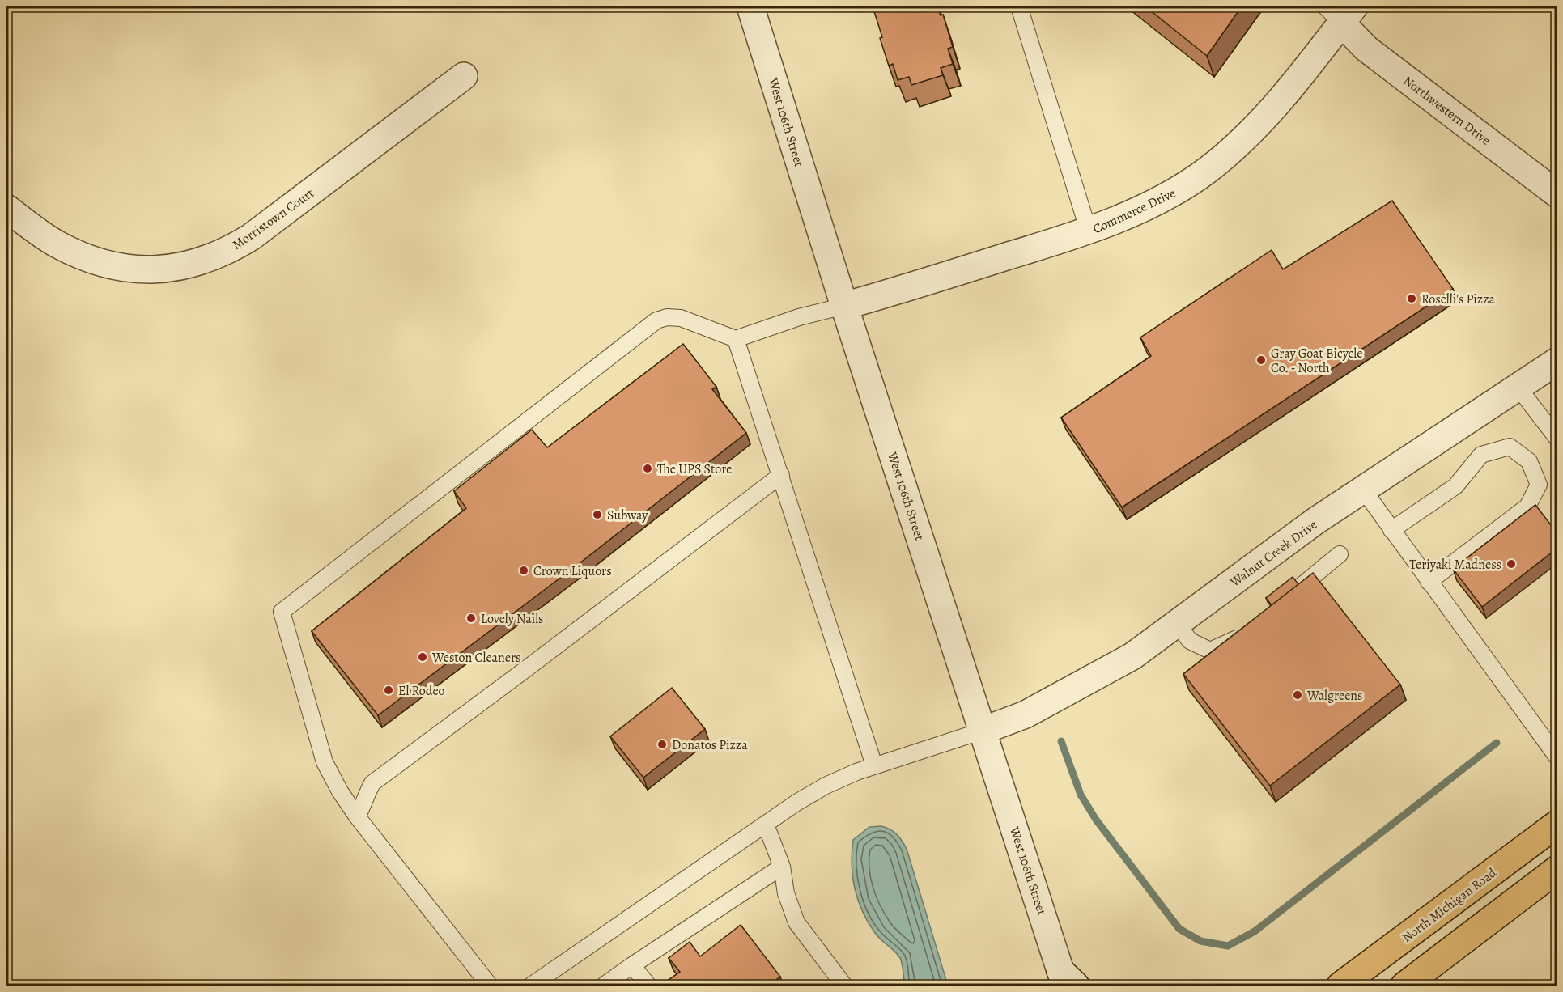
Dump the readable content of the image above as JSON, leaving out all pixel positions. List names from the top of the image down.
{
  "streets": {
    "main road": ["North Michigan Road"],
    "street": [
      "Northwestern Drive",
      "West 106th Street",
      "Commerce Drive",
      "Morristown Court",
      "Walnut Creek Drive"
    ]
  },
  "crossings": [
    ["Northwestern Drive", "Commerce Drive"],
    ["West 106th Street", "Commerce Drive"],
    ["West 106th Street", "Walnut Creek Drive"]
  ],
  "places": [
    "Roselli's Pizza",
    "Gray Goat Bicycle Co. - North",
    "The UPS Store",
    "Subway",
    "Teriyaki Madness",
    "Crown Liquors",
    "Lovely Nails",
    "Weston Cleaners",
    "El Rodeo",
    "Walgreens",
    "Donatos Pizza"
  ]
}
